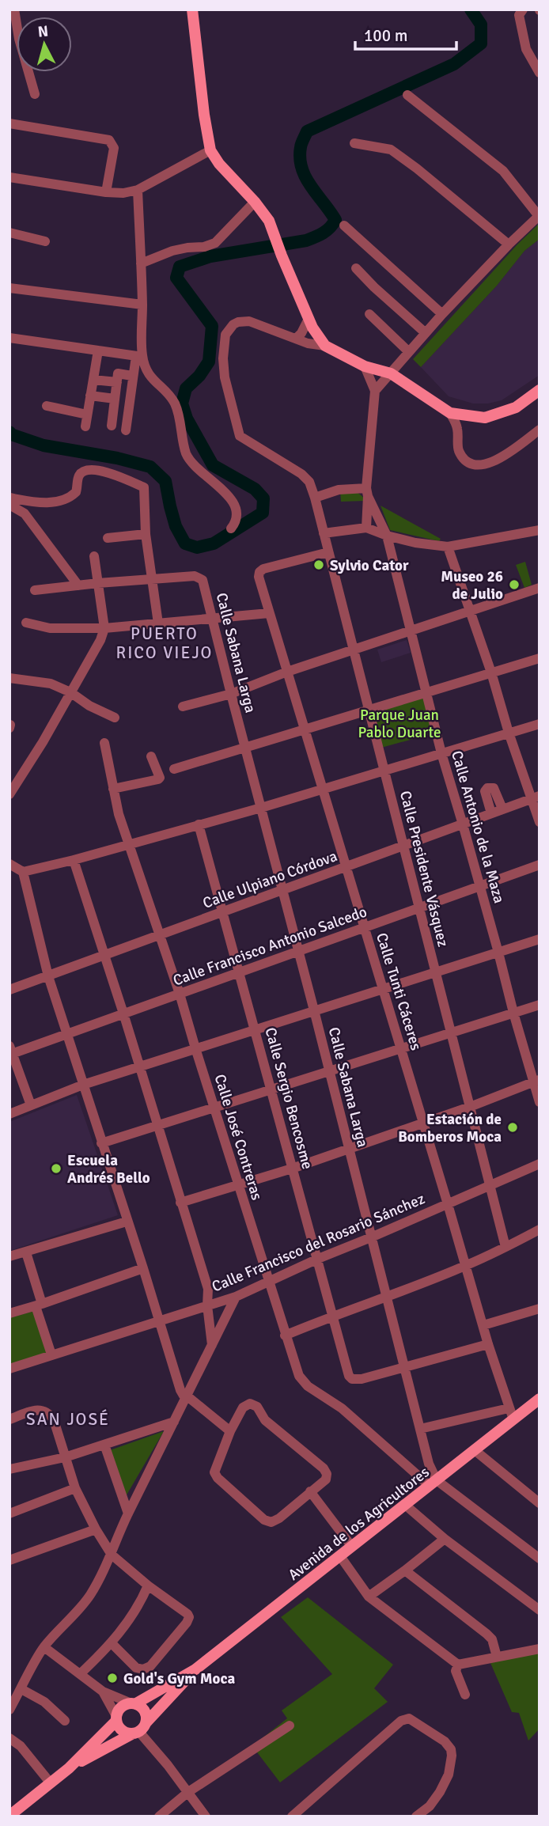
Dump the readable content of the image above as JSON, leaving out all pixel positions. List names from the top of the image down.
{
  "streets": {
    "main road": ["Avenida de los Agricultores"],
    "street": [
      "Calle Sabana Larga",
      "Calle Antonio de la Maza",
      "Calle Presidente Vásquez",
      "Calle Ulpiano Córdova",
      "Calle Francisco Antonio Salcedo",
      "Calle Tunti Cáceres",
      "Calle Sergio Bencosme",
      "Calle José Contreras",
      "Calle Francisco del Rosario Sánchez"
    ]
  },
  "crossings": [
    ["Calle Sabana Larga", "Calle Ulpiano Córdova"],
    ["Calle Sabana Larga", "Calle Francisco Antonio Salcedo"],
    ["Calle Sabana Larga", "Calle Sergio Bencosme"],
    ["Calle Sabana Larga", "Calle José Contreras"],
    ["Calle Sabana Larga", "Calle Francisco del Rosario Sánchez"],
    ["Calle Sabana Larga", "Avenida de los Agricultores"],
    ["Calle Antonio de la Maza", "Calle Ulpiano Córdova"],
    ["Calle Antonio de la Maza", "Calle Francisco Antonio Salcedo"],
    ["Calle Presidente Vásquez", "Calle Ulpiano Córdova"],
    ["Calle Presidente Vásquez", "Calle Francisco Antonio Salcedo"],
    ["Calle Presidente Vásquez", "Calle Tunti Cáceres"],
    ["Calle Presidente Vásquez", "Calle Francisco del Rosario Sánchez"],
    ["Calle Ulpiano Córdova", "Calle Tunti Cáceres"],
    ["Calle Ulpiano Córdova", "Calle Sergio Bencosme"],
    ["Calle Ulpiano Córdova", "Calle José Contreras"],
    ["Calle Francisco Antonio Salcedo", "Calle Tunti Cáceres"],
    ["Calle Francisco Antonio Salcedo", "Calle Sergio Bencosme"],
    ["Calle Francisco Antonio Salcedo", "Calle José Contreras"],
    ["Calle Tunti Cáceres", "Calle Francisco del Rosario Sánchez"],
    ["Calle Tunti Cáceres", "Avenida de los Agricultores"],
    ["Calle Sergio Bencosme", "Calle Francisco del Rosario Sánchez"],
    ["Calle José Contreras", "Calle Francisco del Rosario Sánchez"],
    ["Calle José Contreras", "Avenida de los Agricultores"]
  ],
  "districts": ["PUERTO RICO VIEJO", "SAN JOSÉ"],
  "parks": ["Parque Juan Pablo Duarte"],
  "places": [
    "Sylvio Cator",
    "Museo 26 de Julio",
    "Estación de Bomberos Moca",
    "Escuela Andrés Bello",
    "Gold's Gym Moca"
  ],
  "scale_bar": "100 m",
  "north": "top"
}
